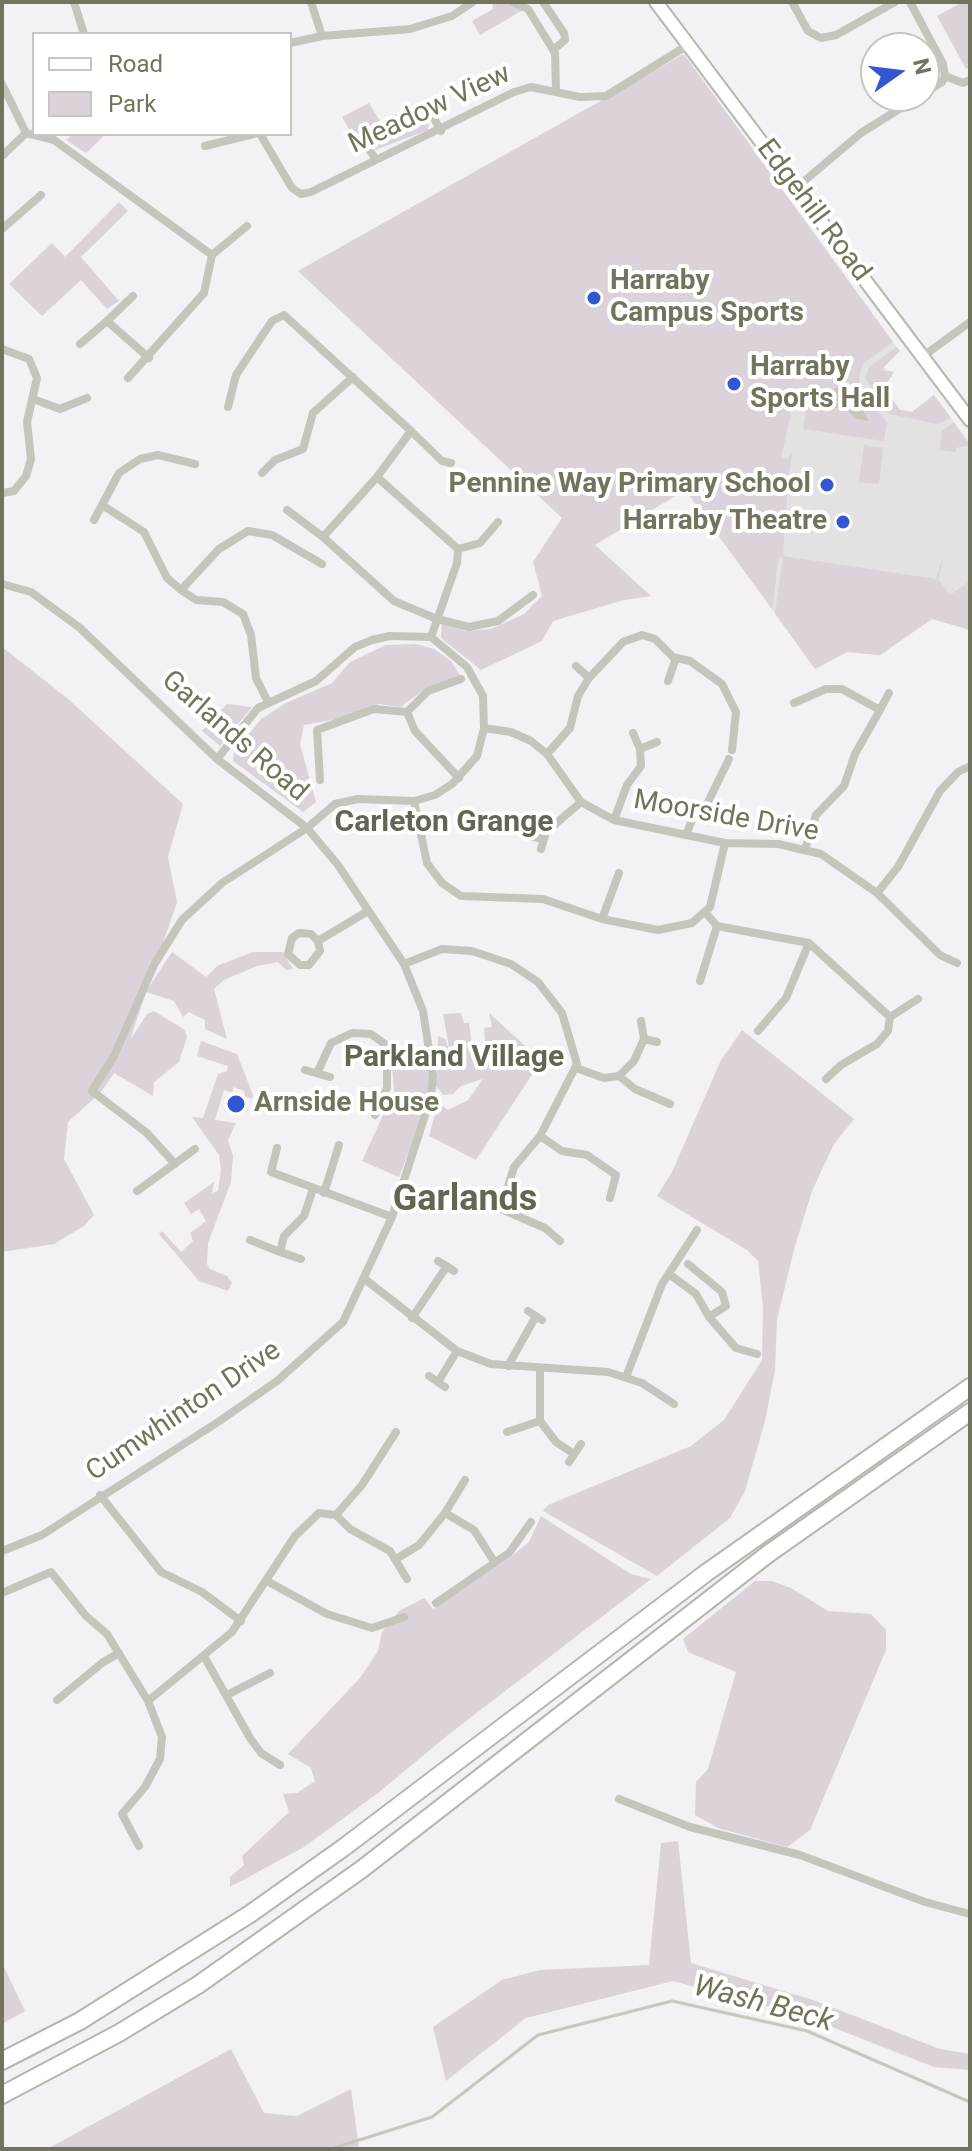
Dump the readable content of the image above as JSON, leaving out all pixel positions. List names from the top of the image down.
{
  "streets": {
    "street": [
      "Meadow View",
      "Edgehill Road",
      "Garlands Road",
      "Moorside Drive",
      "Cumwhinton Drive"
    ]
  },
  "crossings": [
    ["Meadow View", "Edgehill Road"],
    ["Garlands Road", "Cumwhinton Drive"]
  ],
  "districts": ["Carleton Grange", "Parkland Village", "Garlands"],
  "water": ["Wash Beck"],
  "places": [
    "Harraby Campus Sports",
    "Harraby Sports Hall",
    "Pennine Way Primary School",
    "Harraby Theatre",
    "Arnside House"
  ],
  "legend": ["Road", "Park"],
  "north": "right"
}
